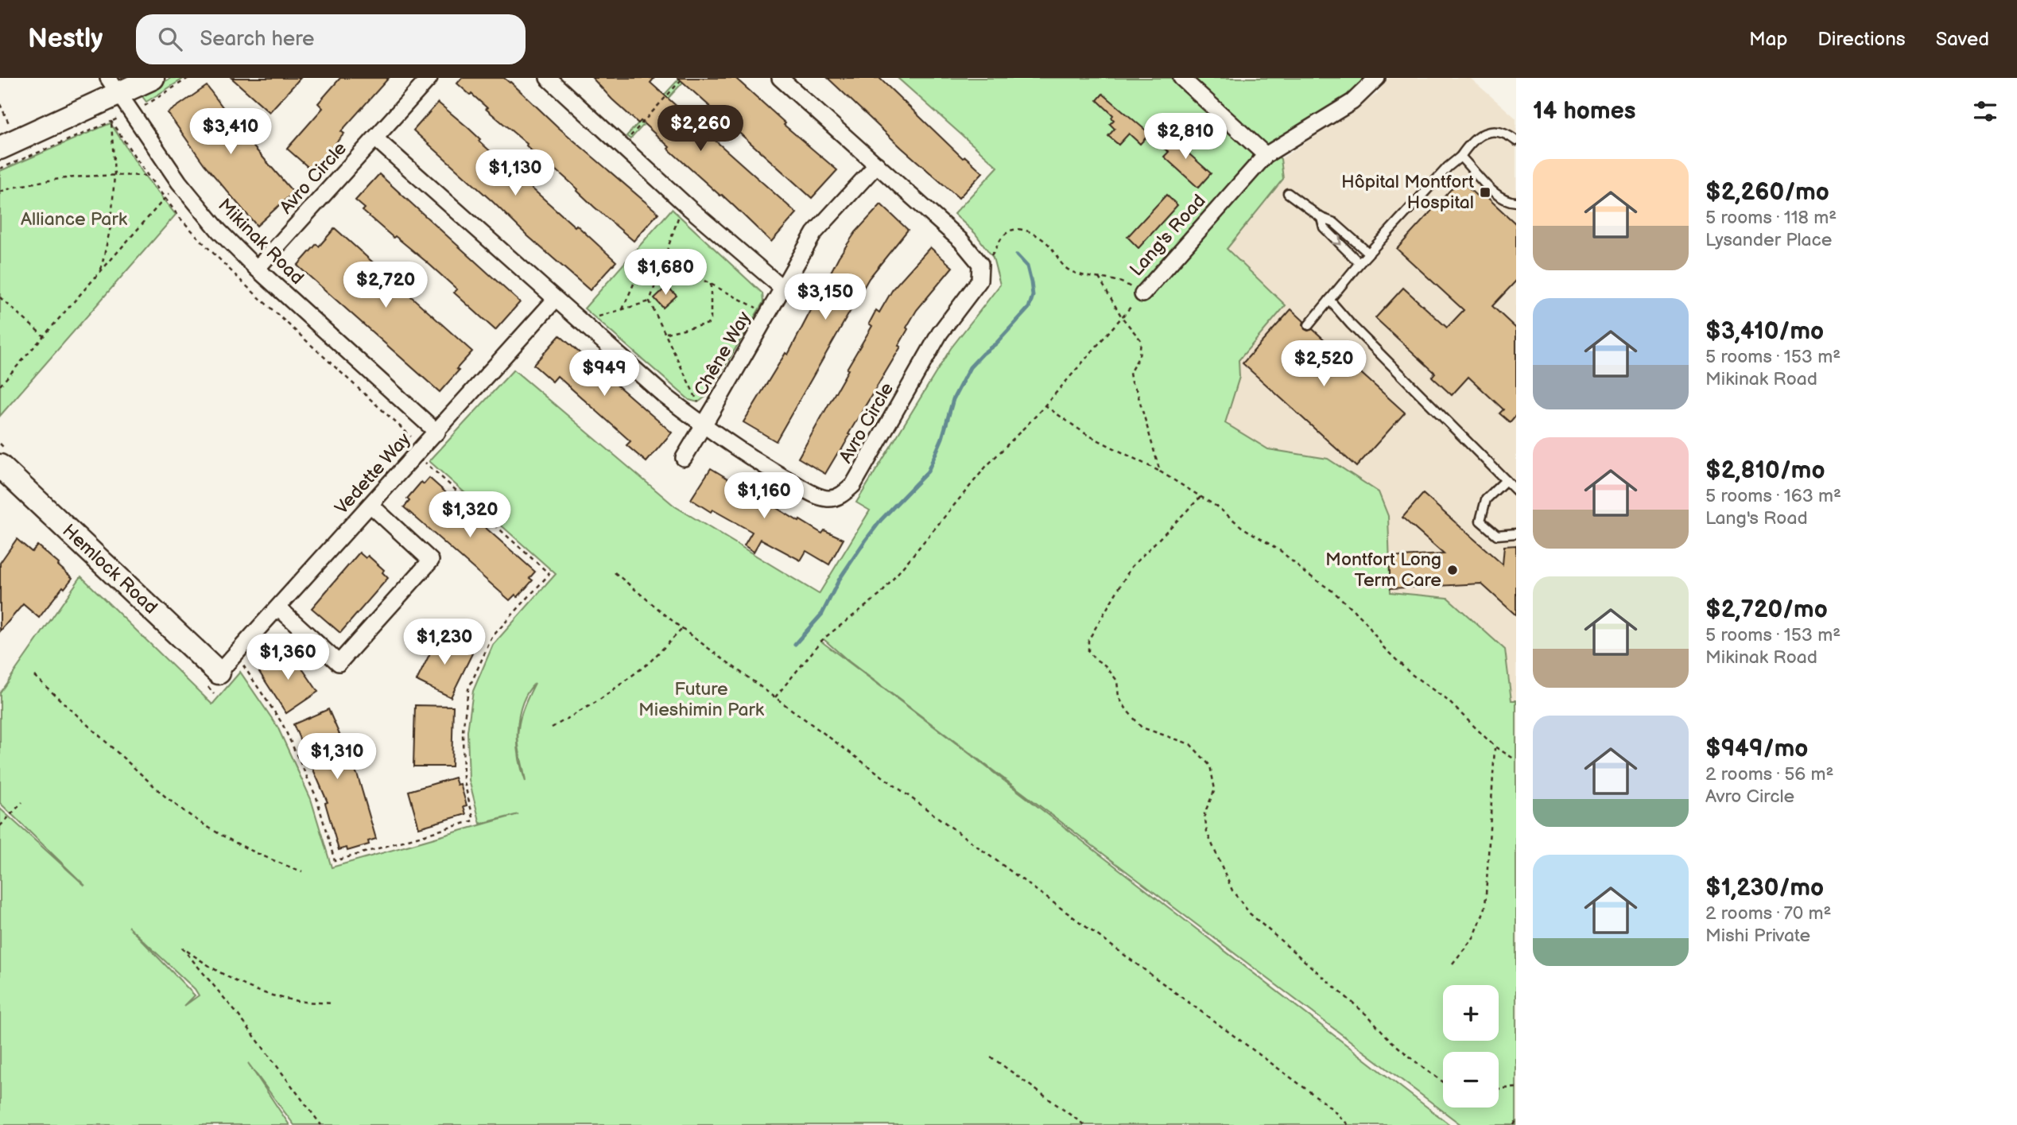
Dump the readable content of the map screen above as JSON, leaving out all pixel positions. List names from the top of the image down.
{
  "streets": {
    "street": [
      "Avro Circle",
      "Lang's Road",
      "Mikinak Road",
      "Chêne Way",
      "Vedette Way",
      "Hemlock Road"
    ]
  },
  "crossings": [
    ["Avro Circle", "Mikinak Road"],
    ["Avro Circle", "Chêne Way"],
    ["Avro Circle", "Vedette Way"],
    ["Mikinak Road", "Vedette Way"],
    ["Vedette Way", "Hemlock Road"]
  ],
  "parks": ["Alliance Park", "Future Mieshimin Park"],
  "places": {
    "transit": ["Hôpital Montfort Hospital"],
    "other": ["Montfort Long Term Care"]
  },
  "page": {
    "header": "Nestly",
    "search": "Search here",
    "nav": ["Map", "Directions", "Saved"],
    "heading": "14 homes",
    "price": [
      "$2,260",
      "$3,410",
      "$2,810",
      "$1,130",
      "$1,680",
      "$2,720",
      "$3,150",
      "$2,520",
      "$949",
      "$1,160",
      "$1,320",
      "$1,230",
      "$1,360",
      "$1,310"
    ],
    "list": [
      {
        "name": "$2,260/mo",
        "note": "5 rooms · 118 m² · Lysander Place"
      },
      {
        "name": "$3,410/mo",
        "note": "5 rooms · 153 m² · Mikinak Road"
      },
      {
        "name": "$2,810/mo",
        "note": "5 rooms · 163 m² · Lang's Road"
      },
      {
        "name": "$2,720/mo",
        "note": "5 rooms · 153 m² · Mikinak Road"
      },
      {
        "name": "$949/mo",
        "note": "2 rooms · 56 m² · Avro Circle"
      },
      {
        "name": "$1,230/mo",
        "note": "2 rooms · 70 m² · Mishi Private"
      }
    ],
    "map_buttons": ["+", "−"]
  }
}
